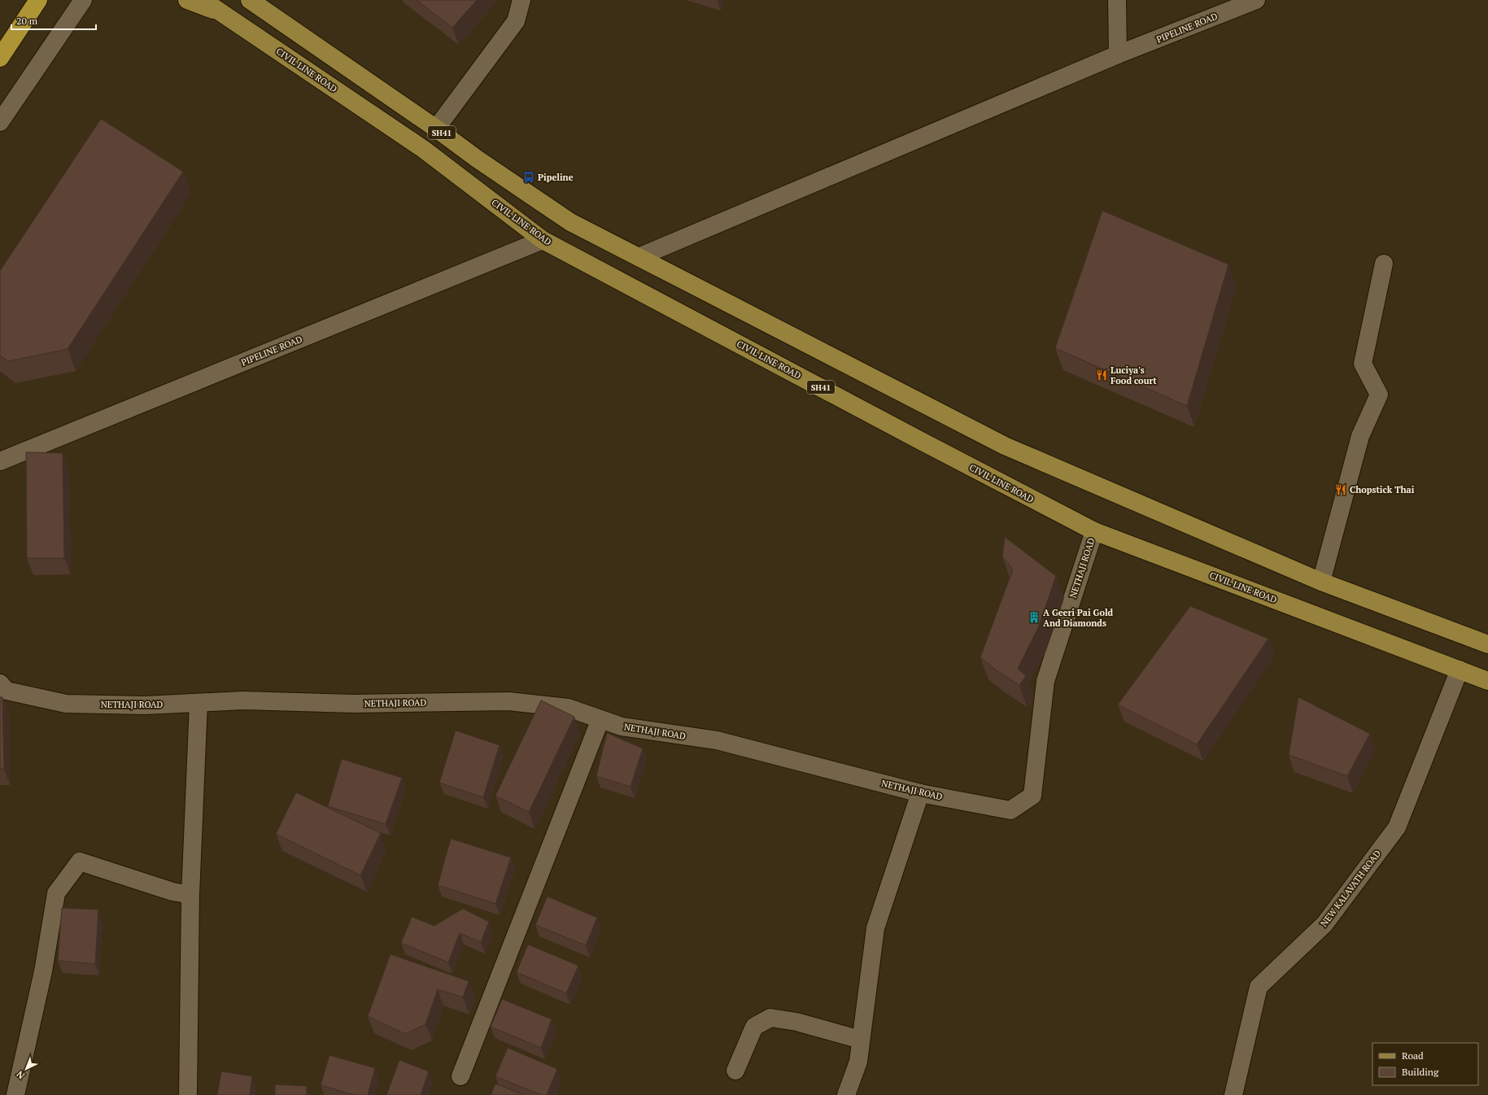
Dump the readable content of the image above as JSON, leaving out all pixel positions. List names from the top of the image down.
{
  "streets": {
    "main road": ["CIVIL LINE ROAD", "SH41"],
    "street": ["PIPELINE ROAD", "NETHAJI ROAD", "NEW KALAVATH ROAD"]
  },
  "crossings": [
    ["PIPELINE ROAD", "CIVIL LINE ROAD"],
    ["PIPELINE ROAD", "SH41"],
    ["CIVIL LINE ROAD", "NETHAJI ROAD"],
    ["CIVIL LINE ROAD", "NEW KALAVATH ROAD"]
  ],
  "places": {
    "bus stop": ["Pipeline"],
    "restaurant": ["Luciya's Food court", "Chopstick Thai"],
    "building": ["A Geeri Pai Gold And Diamonds"]
  },
  "legend": ["Road", "Building"],
  "scale_bar": "20 m",
  "north": "bottom left"
}
